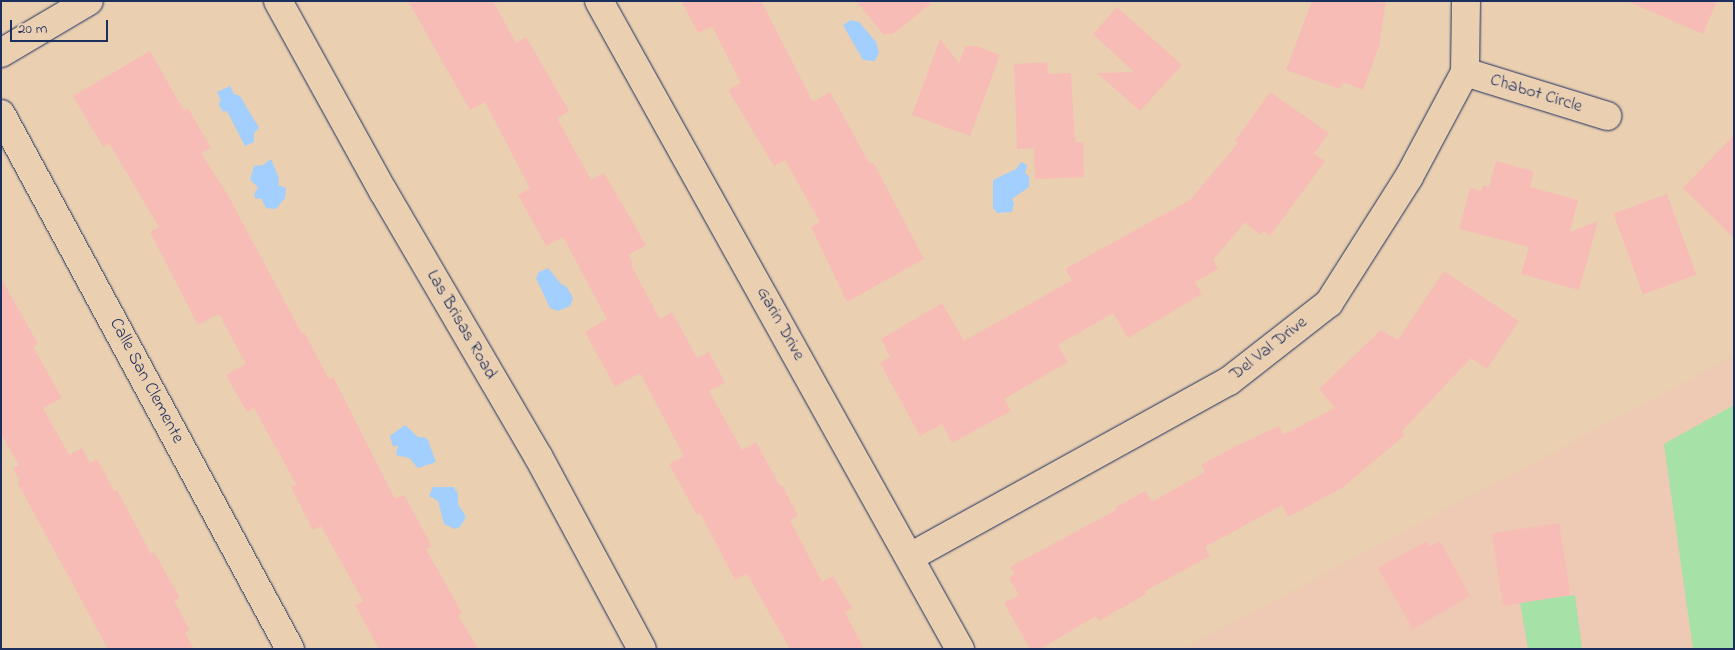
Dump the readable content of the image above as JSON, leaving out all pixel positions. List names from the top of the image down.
{
  "streets": {
    "street": [
      "Chabot Circle",
      "Garin Drive",
      "Las Brisas Road",
      "Del Val Drive",
      "Calle San Clemente"
    ]
  },
  "crossings": [
    ["Chabot Circle", "Del Val Drive"],
    ["Garin Drive", "Del Val Drive"]
  ],
  "scale_bar": "20 m"
}
